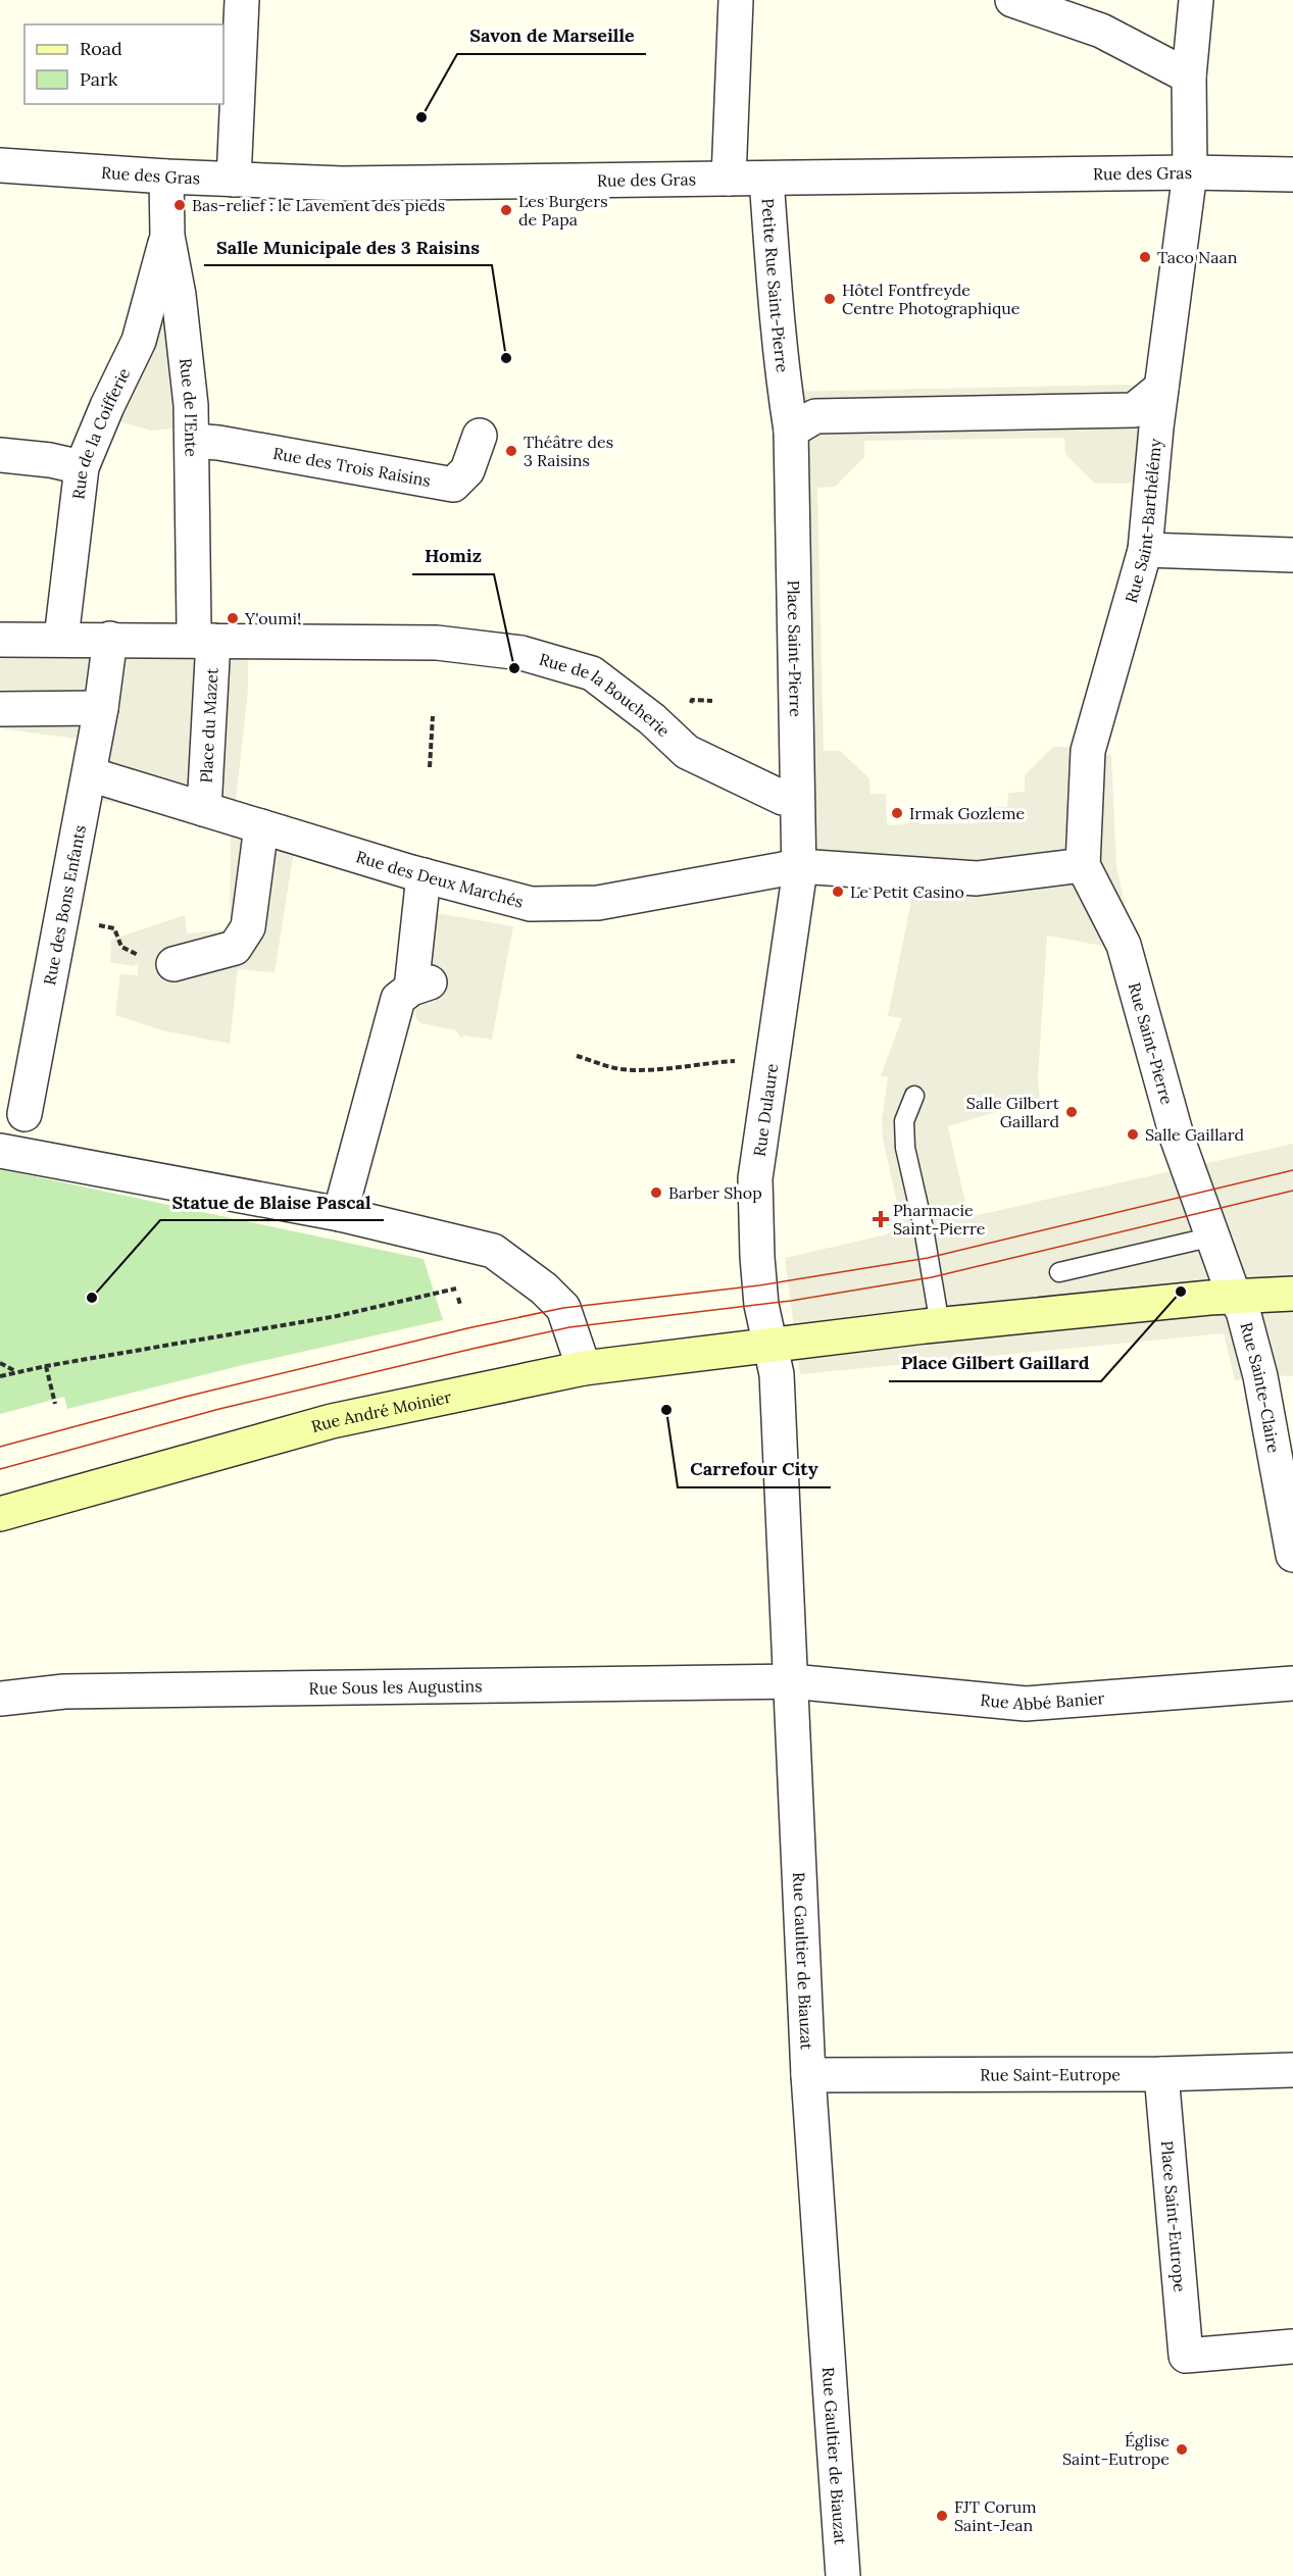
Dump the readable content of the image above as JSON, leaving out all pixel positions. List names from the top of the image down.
{
  "streets": {
    "main road": ["Rue André Moinier"],
    "street": [
      "Rue des Gras",
      "Petite Rue Saint-Pierre",
      "Rue de l'Ente",
      "Rue de la Coifferie",
      "Rue des Trois Raisins",
      "Rue Saint-Barthélémy",
      "Place Saint-Pierre",
      "Rue de la Boucherie",
      "Place du Mazet",
      "Rue des Deux Marchés",
      "Rue des Bons Enfants",
      "Rue Saint-Pierre",
      "Rue Dulaure",
      "Rue Sainte-Claire",
      "Rue Sous les Augustins",
      "Rue Abbé Banier",
      "Rue Gaultier de Biauzat",
      "Rue Saint-Eutrope",
      "Place Saint-Eutrope"
    ]
  },
  "crossings": [
    ["Rue des Gras", "Petite Rue Saint-Pierre"],
    ["Rue des Gras", "Rue de l'Ente"],
    ["Rue des Gras", "Rue Saint-Barthélémy"],
    ["Petite Rue Saint-Pierre", "Place Saint-Pierre"],
    ["Rue de l'Ente", "Rue de la Coifferie"],
    ["Rue de l'Ente", "Rue des Trois Raisins"],
    ["Rue de l'Ente", "Rue de la Boucherie"],
    ["Rue de l'Ente", "Place du Mazet"],
    ["Rue Saint-Barthélémy", "Rue Saint-Pierre"],
    ["Place Saint-Pierre", "Rue de la Boucherie"],
    ["Place Saint-Pierre", "Rue des Deux Marchés"],
    ["Place Saint-Pierre", "Rue Dulaure"],
    ["Rue de la Boucherie", "Place du Mazet"],
    ["Place du Mazet", "Rue des Deux Marchés"],
    ["Rue des Deux Marchés", "Rue des Bons Enfants"],
    ["Rue des Deux Marchés", "Rue Dulaure"],
    ["Rue Saint-Pierre", "Rue Sainte-Claire"],
    ["Rue Saint-Pierre", "Rue André Moinier"],
    ["Rue Dulaure", "Rue André Moinier"],
    ["Rue Dulaure", "Rue Gaultier de Biauzat"],
    ["Rue Sainte-Claire", "Rue André Moinier"],
    ["Rue André Moinier", "Rue Gaultier de Biauzat"],
    ["Rue Sous les Augustins", "Rue Abbé Banier"],
    ["Rue Sous les Augustins", "Rue Gaultier de Biauzat"],
    ["Rue Abbé Banier", "Rue Gaultier de Biauzat"],
    ["Rue Gaultier de Biauzat", "Rue Saint-Eutrope"],
    ["Rue Saint-Eutrope", "Place Saint-Eutrope"]
  ],
  "places": {
    "other": [
      "Savon de Marseille",
      "Bas-relief : le Lavement des pieds",
      "Les Burgers de Papa",
      "Taco Naan",
      "Hôtel Fontfreyde Centre Photographique",
      "Salle Municipale des 3 Raisins",
      "Théâtre des 3 Raisins",
      "Y'oumi!",
      "Homiz",
      "Irmak Gozleme",
      "Le Petit Casino",
      "Salle Gilbert Gaillard",
      "Salle Gaillard",
      "Barber Shop",
      "Place Gilbert Gaillard",
      "Statue de Blaise Pascal",
      "Carrefour City",
      "Église Saint-Eutrope",
      "FJT Corum Saint-Jean"
    ],
    "health": ["Pharmacie Saint-Pierre"]
  },
  "legend": ["Road", "Park"]
}
